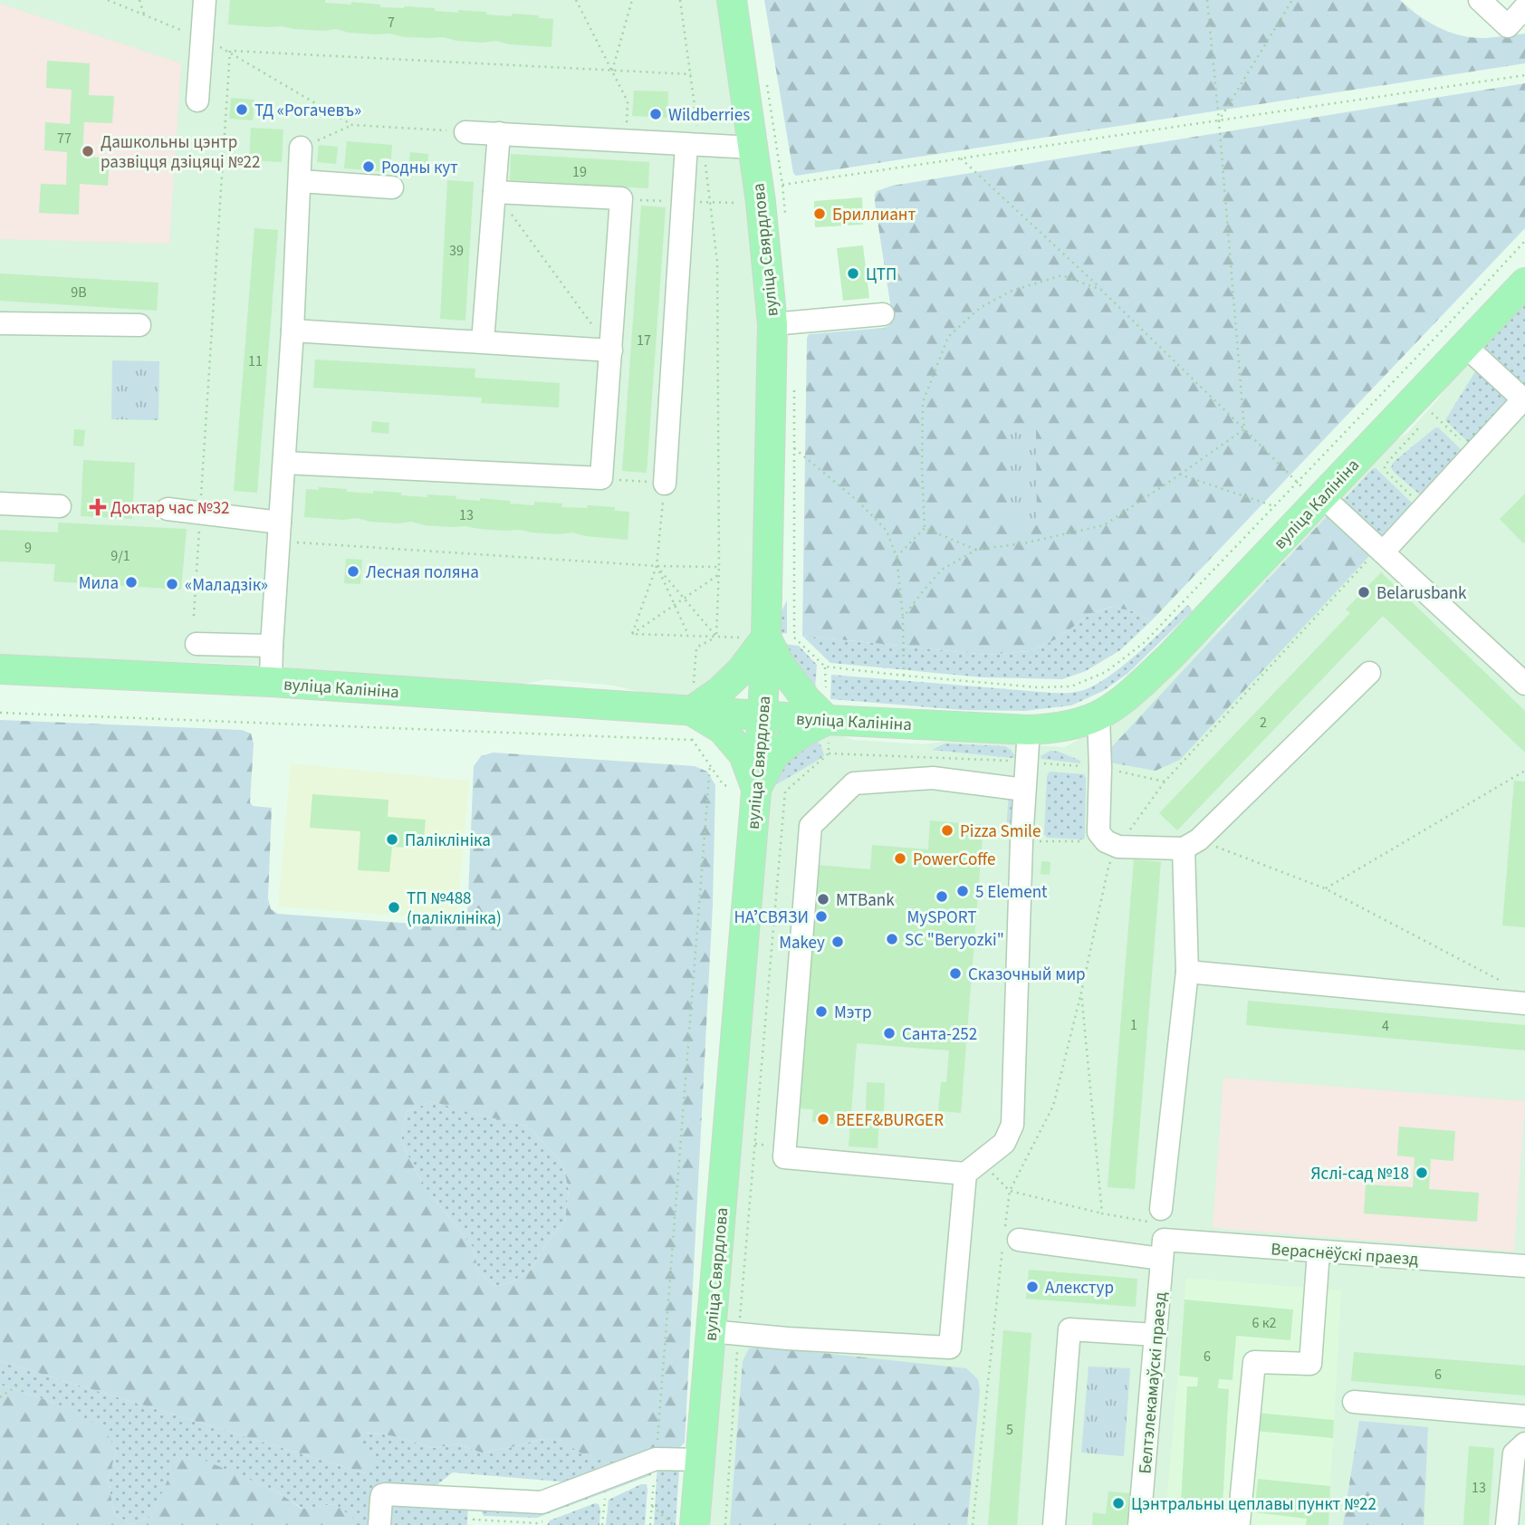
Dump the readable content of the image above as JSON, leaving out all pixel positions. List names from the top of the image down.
{
  "streets": {
    "main road": ["вуліца Свярдлова", "вуліца Калініна"],
    "street": ["Вераснёўскі праезд", "Белтэлекамаўскі праезд"]
  },
  "crossings": [
    ["вуліца Свярдлова", "вуліца Калініна"],
    ["Вераснёўскі праезд", "Белтэлекамаўскі праезд"]
  ],
  "places": {
    "other": [
      "ТД «Рогачевъ»",
      "Wildberries",
      "Дашкольны цэнтр развіцця дзіцяці №22",
      "Родны кут",
      "Бриллиант",
      "ЦТП",
      "Лесная поляна",
      "Мила",
      "«Маладзік»",
      "Belarusbank",
      "Pizza Smile",
      "Паліклініка",
      "PowerCoffe",
      "5 Element",
      "MySPORT",
      "MTBank",
      "ТП №488 (паліклініка)",
      "НАʼСВЯЗИ",
      "SC \"Beryozki\"",
      "Makey",
      "Сказочный мир",
      "Мэтр",
      "Санта-252",
      "BEEF&BURGER",
      "Яслі-сад №18",
      "Алекстур",
      "Цэнтральны цеплавы пункт №22"
    ],
    "health": ["Доктар час №32"]
  },
  "house_numbers": [
    "7",
    "77",
    "19",
    "39",
    "9В",
    "17",
    "11",
    "13",
    "9",
    "9/1",
    "2",
    "1",
    "4",
    "6 к2",
    "6",
    "6",
    "5",
    "13"
  ]
}
